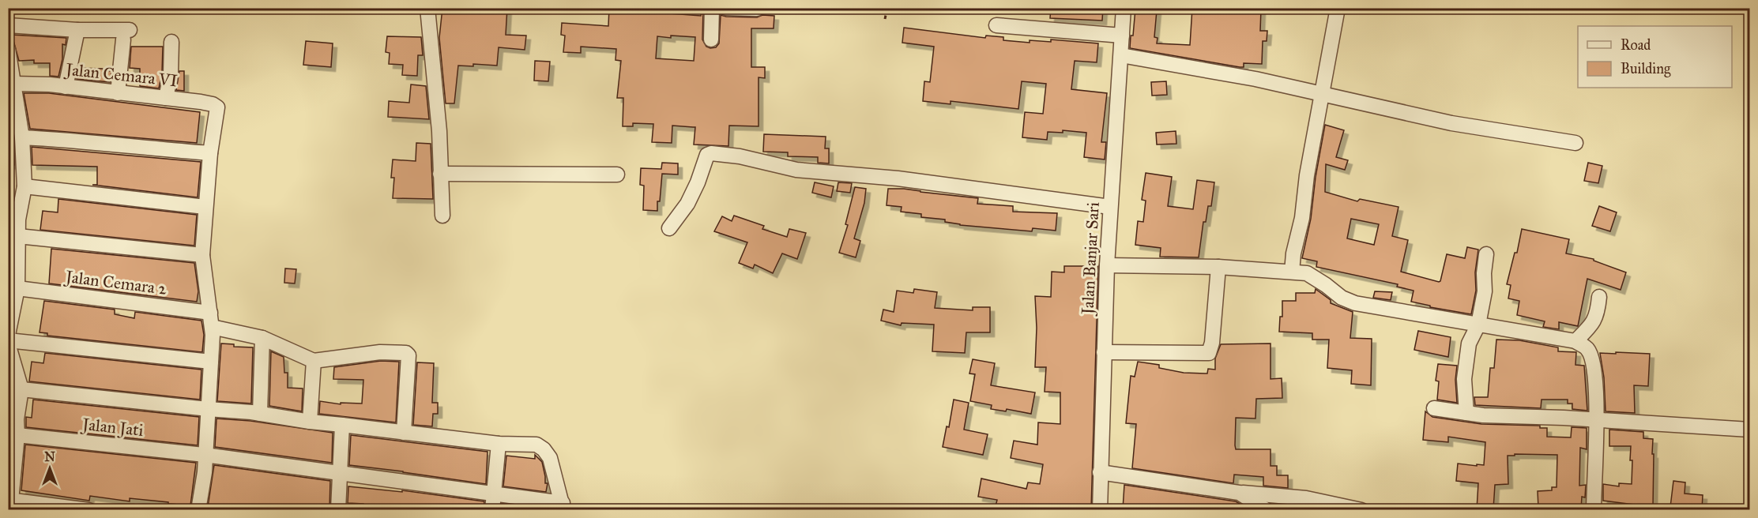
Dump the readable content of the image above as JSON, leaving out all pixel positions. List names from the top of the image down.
{
  "streets": {
    "street": [
      "Jalan Cemara VI",
      "Jalan Banjar Sari",
      "Jalan Cemara 2",
      "Jalan Jati"
    ]
  },
  "legend": ["Road", "Building"],
  "north": "top"
}
